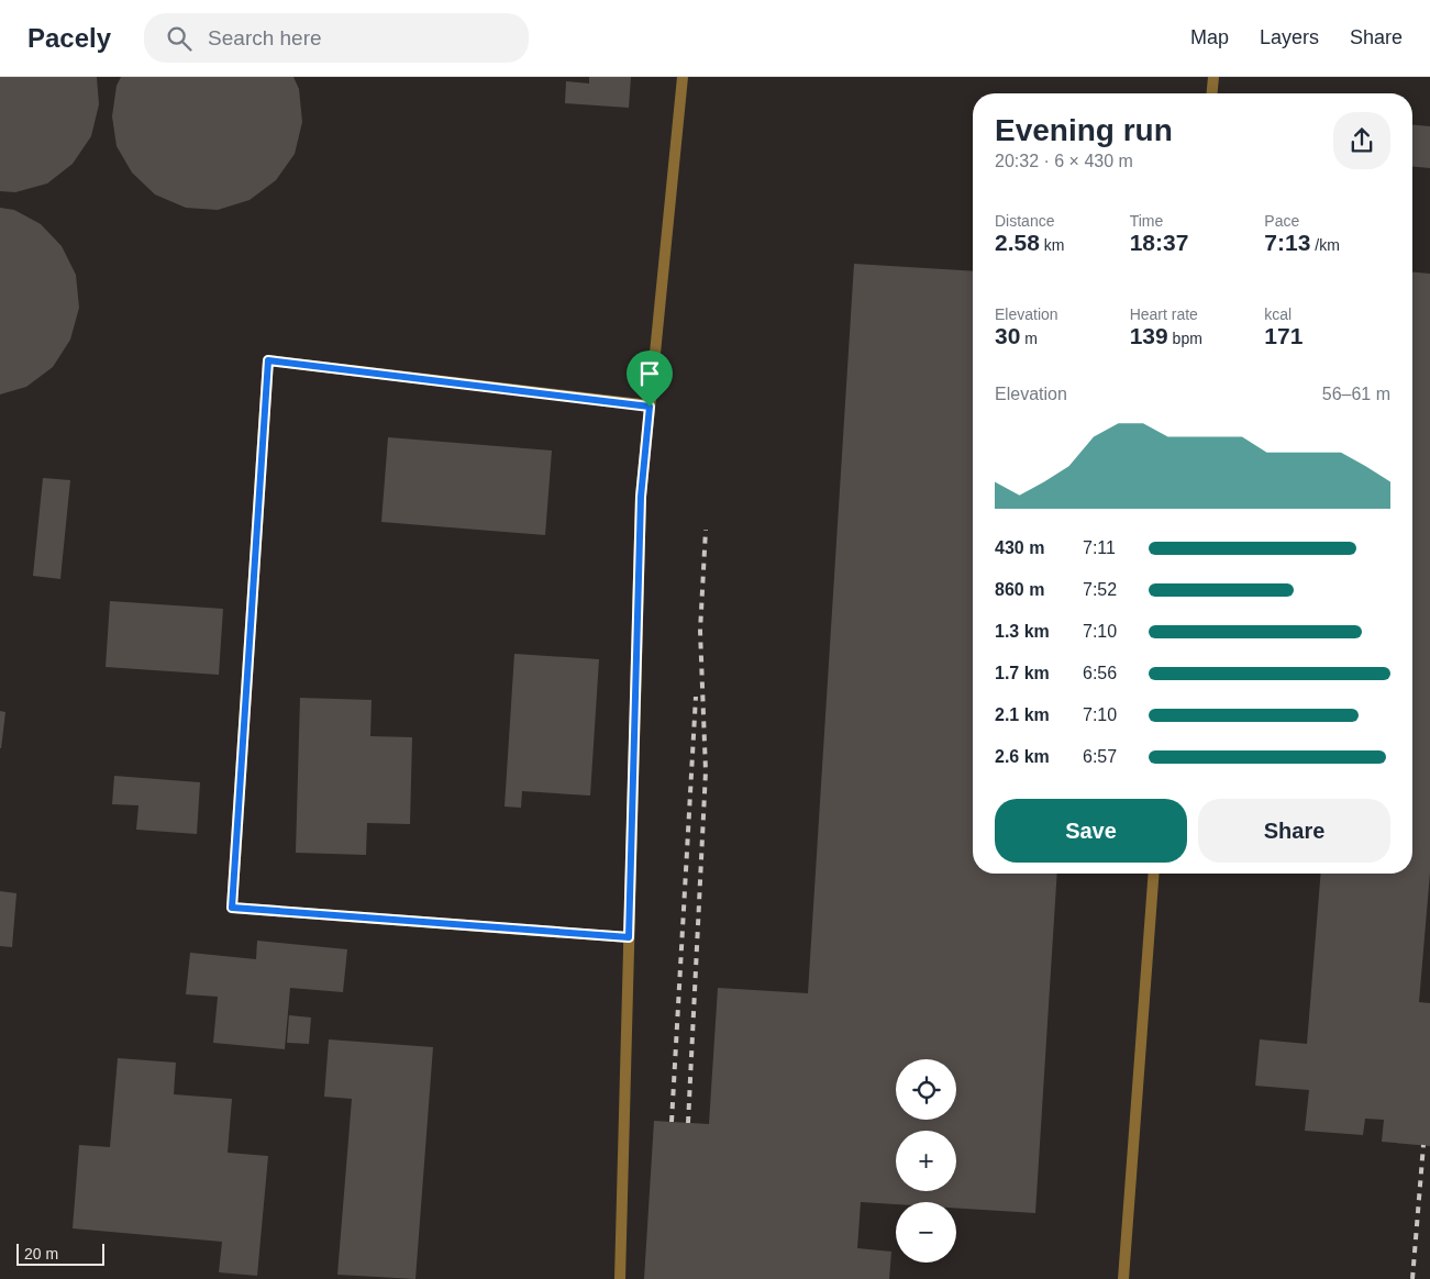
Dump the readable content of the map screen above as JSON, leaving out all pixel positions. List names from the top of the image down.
{
  "scale_bar": "20 m",
  "page": {
    "header": "Pacely",
    "search": "Search here",
    "nav": ["Map", "Layers", "Share"],
    "heading": ["Evening run", "20:32 · 6 × 430 m"],
    "stats": [
      ["Distance", "2.58 km"],
      ["Time", "18:37"],
      ["Pace", "7:13 /km"],
      ["Elevation", "30 m"],
      ["Heart rate", "139 bpm"],
      ["kcal", "171"]
    ],
    "chart": ["Elevation", "56–61 m"],
    "list": [
      {
        "name": "430 m",
        "note": "7:11"
      },
      {
        "name": "860 m",
        "note": "7:52"
      },
      {
        "name": "1.3 km",
        "note": "7:10"
      },
      {
        "name": "1.7 km",
        "note": "6:56"
      },
      {
        "name": "2.1 km",
        "note": "7:10"
      },
      {
        "name": "2.6 km",
        "note": "6:57"
      }
    ],
    "buttons": ["Save", "Share"],
    "map_buttons": ["+", "−"],
    "scale": "20 m"
  }
}
